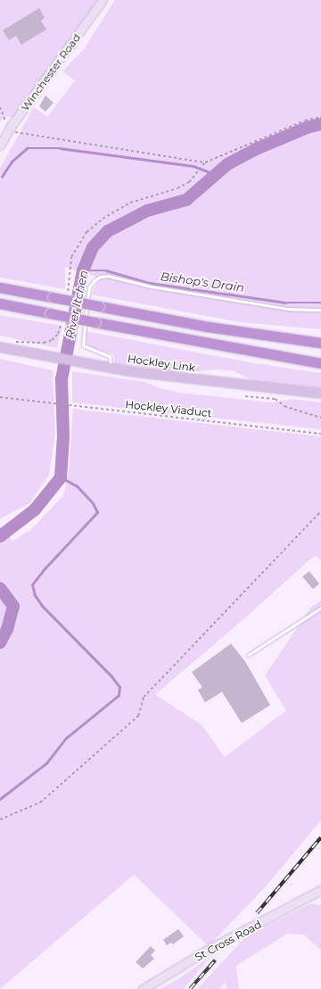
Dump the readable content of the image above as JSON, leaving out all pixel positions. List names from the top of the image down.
{
  "streets": {
    "main road": ["Winchester Road", "Hockley Link", "St Cross Road"],
    "path": ["Hockley Viaduct"]
  },
  "water": ["Bishop's Drain", "River Itchen"]
}
